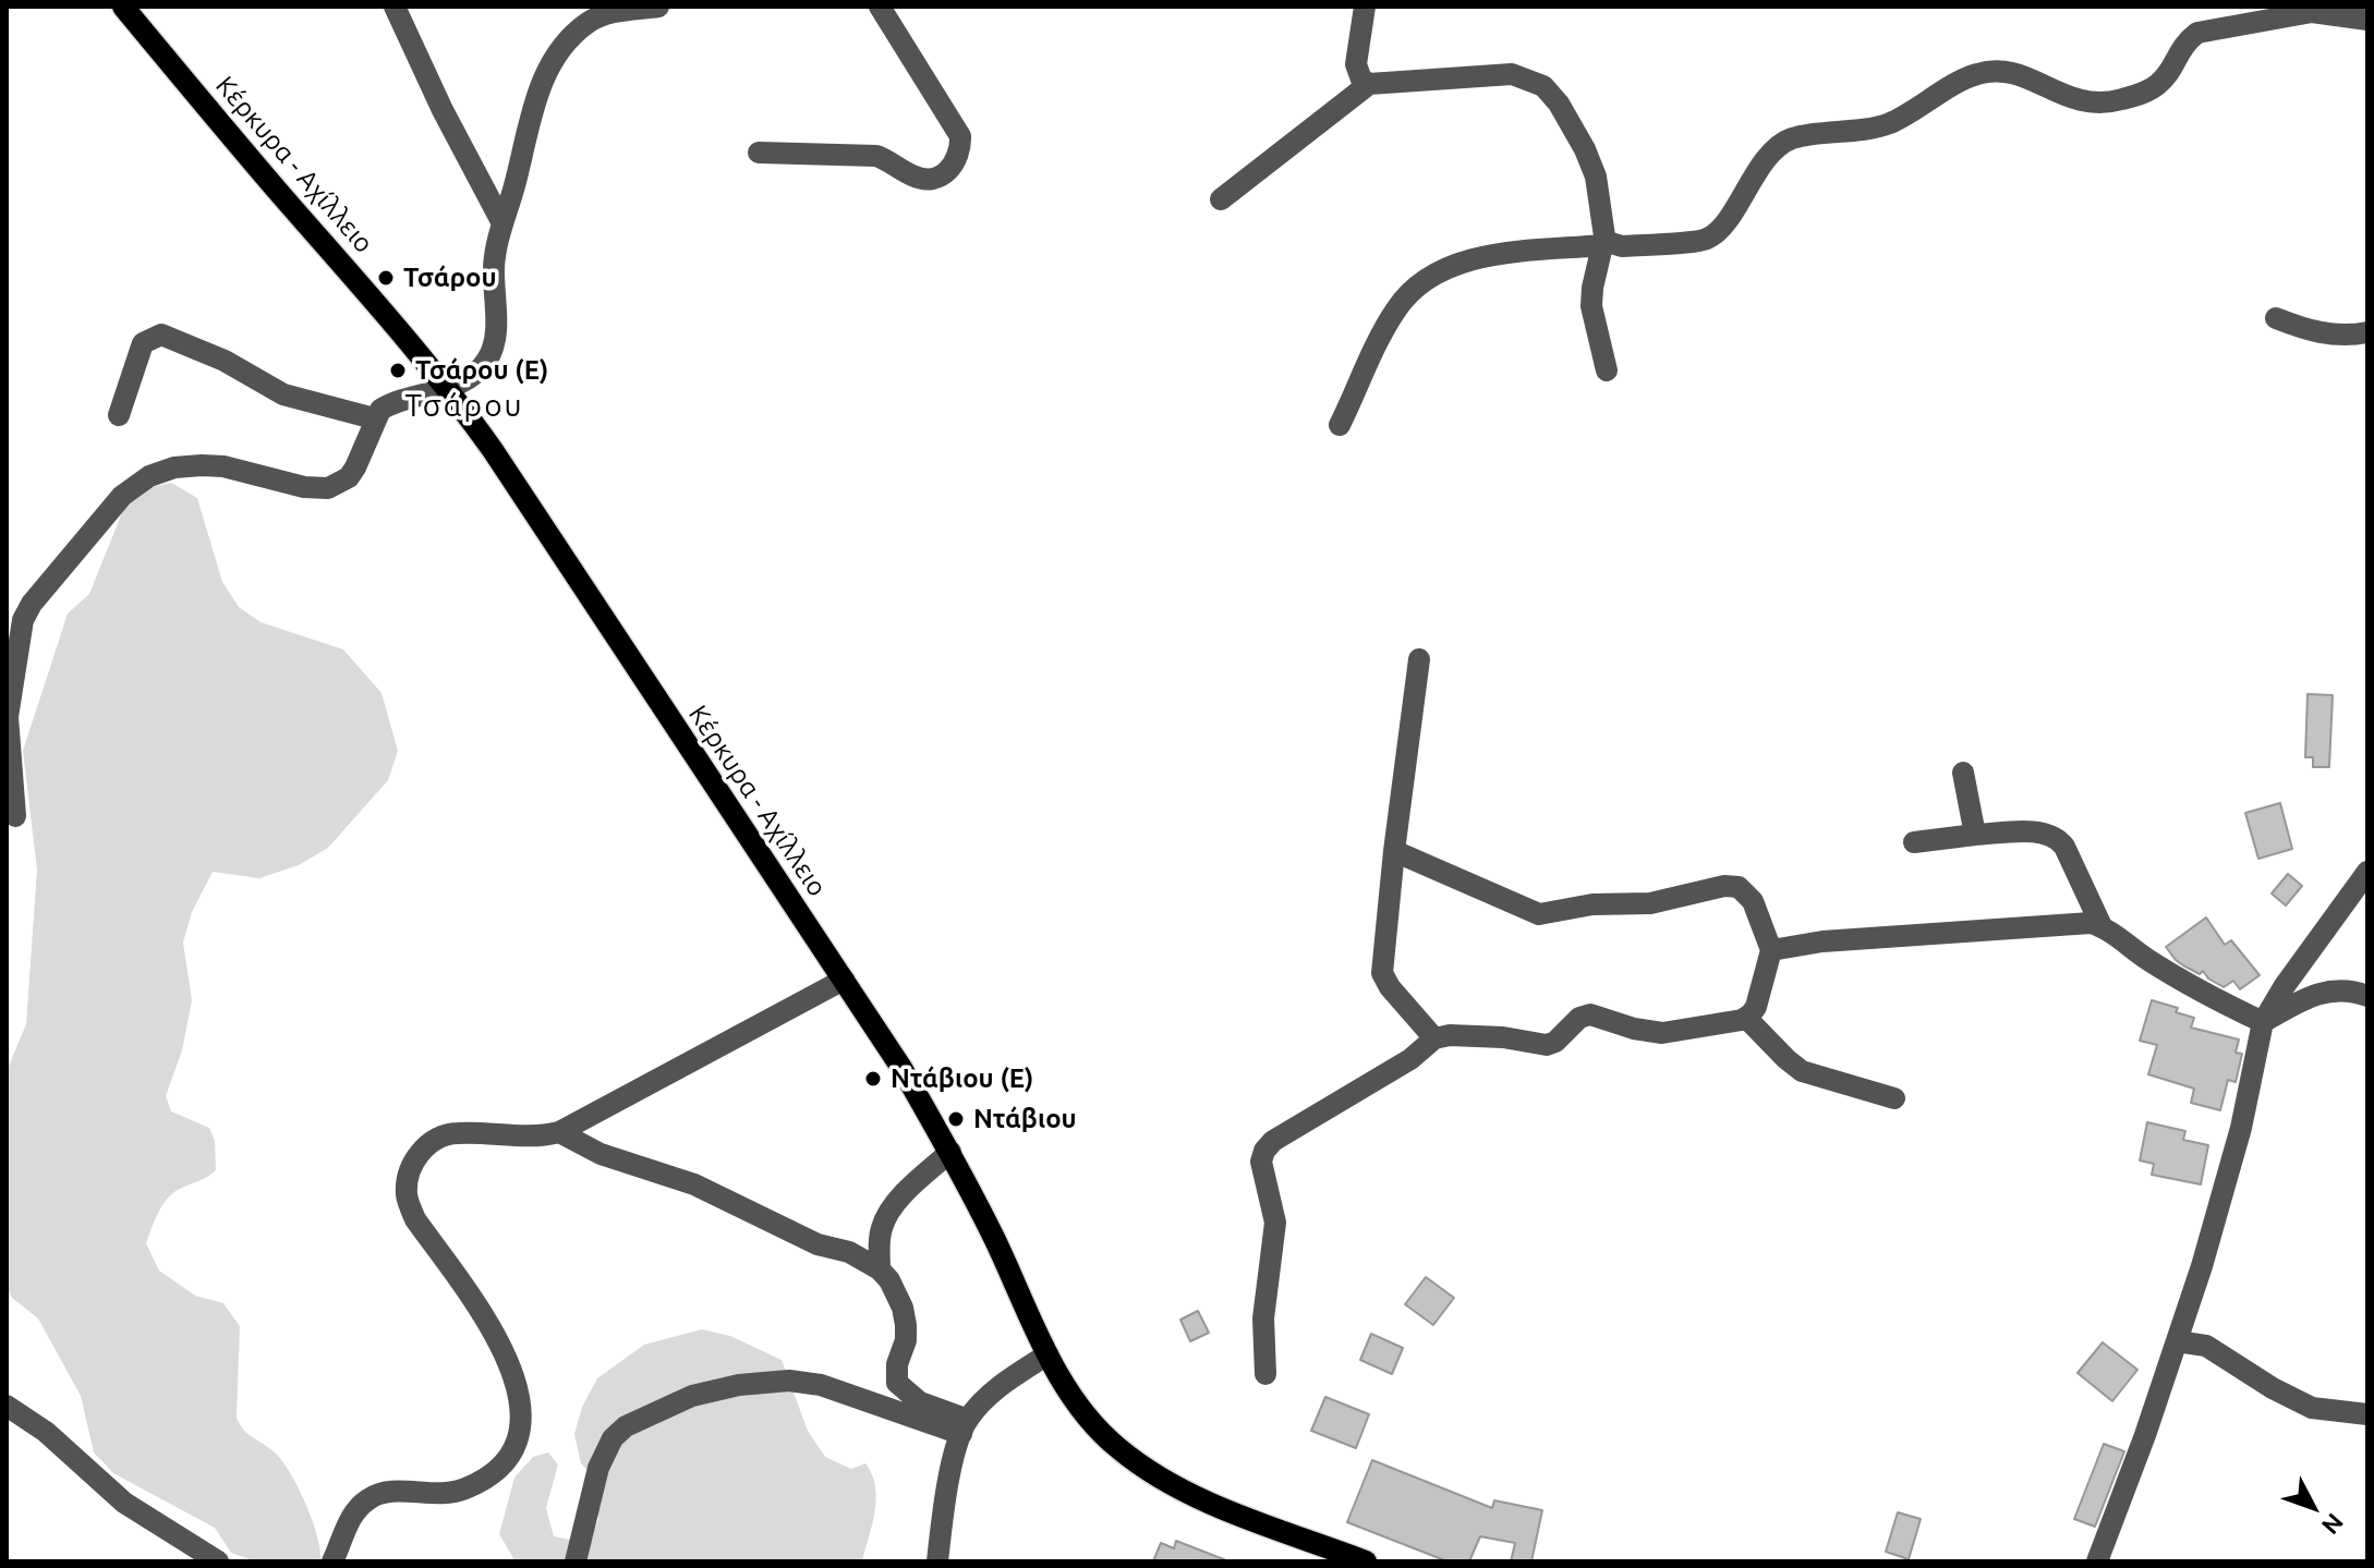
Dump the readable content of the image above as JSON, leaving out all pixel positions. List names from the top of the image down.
{
  "streets": {
    "main road": ["Κέρκυρα - Αχίλλειο"]
  },
  "districts": ["Τσάρου"],
  "places": [
    "Τσάρου",
    "Τσάρου (E)",
    "Ντάβιου (E)",
    "Ντάβιου"
  ],
  "north": "bottom right"
}
